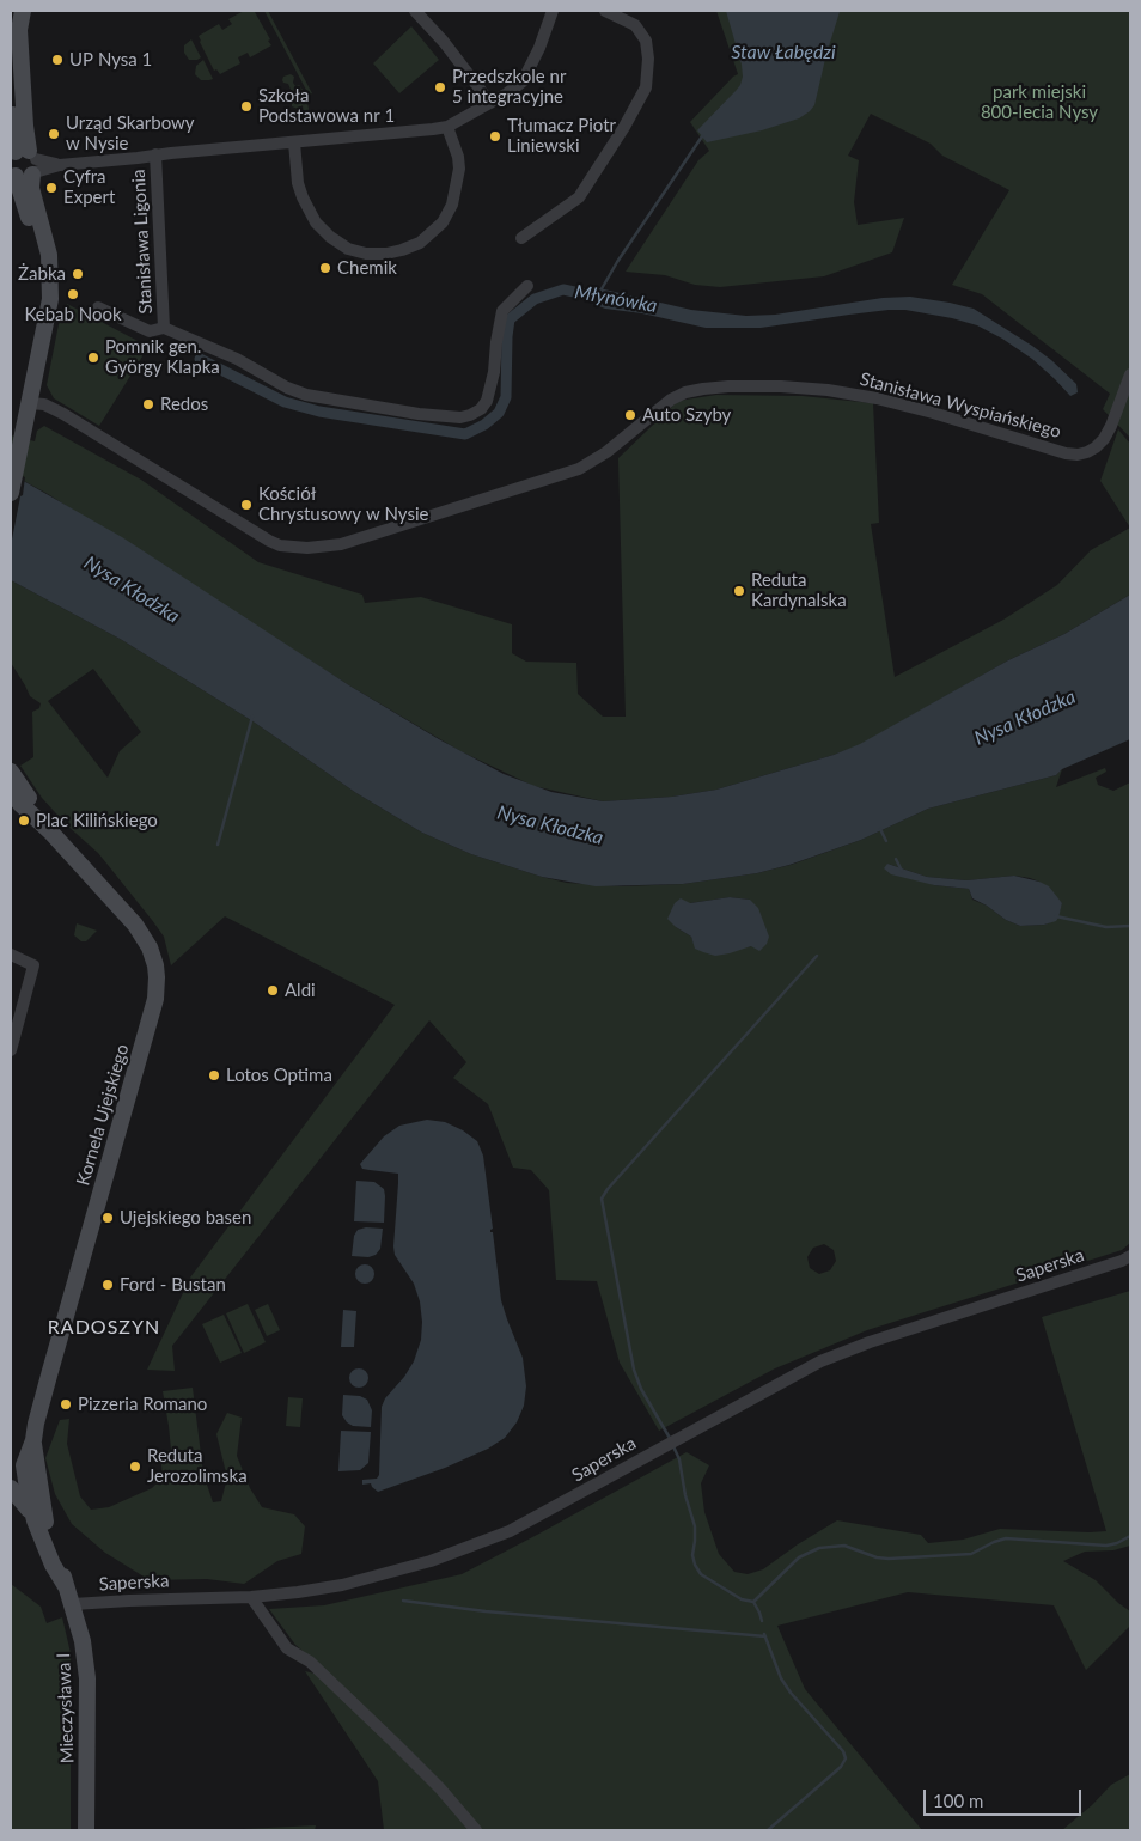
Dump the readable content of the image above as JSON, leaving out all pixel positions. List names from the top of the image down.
{
  "streets": {
    "main road": ["Kornela Ujejskiego", "Mieczysława I"],
    "street": ["Stanisława Ligonia", "Stanisława Wyspiańskiego", "Saperska"]
  },
  "crossings": [
    ["Kornela Ujejskiego", "Mieczysława I"],
    ["Saperska", "Mieczysława I"]
  ],
  "districts": ["RADOSZYN"],
  "water": ["Staw Łabędzi", "Młynówka", "Nysa Kłodzka"],
  "parks": ["park miejski 800-lecia Nysy"],
  "places": [
    "UP Nysa 1",
    "Przedszkole nr 5 integracyjne",
    "Szkoła Podstawowa nr 1",
    "Urząd Skarbowy w Nysie",
    "Tłumacz Piotr Liniewski",
    "Cyfra Expert",
    "Chemik",
    "Żabka",
    "Kebab Nook",
    "Pomnik gen. György Klapka",
    "Redos",
    "Auto Szyby",
    "Kościół Chrystusowy w Nysie",
    "Reduta Kardynalska",
    "Plac Kilińskiego",
    "Aldi",
    "Lotos Optima",
    "Ujejskiego basen",
    "Ford - Bustan",
    "Pizzeria Romano",
    "Reduta Jerozolimska"
  ],
  "scale_bar": "100 m"
}
